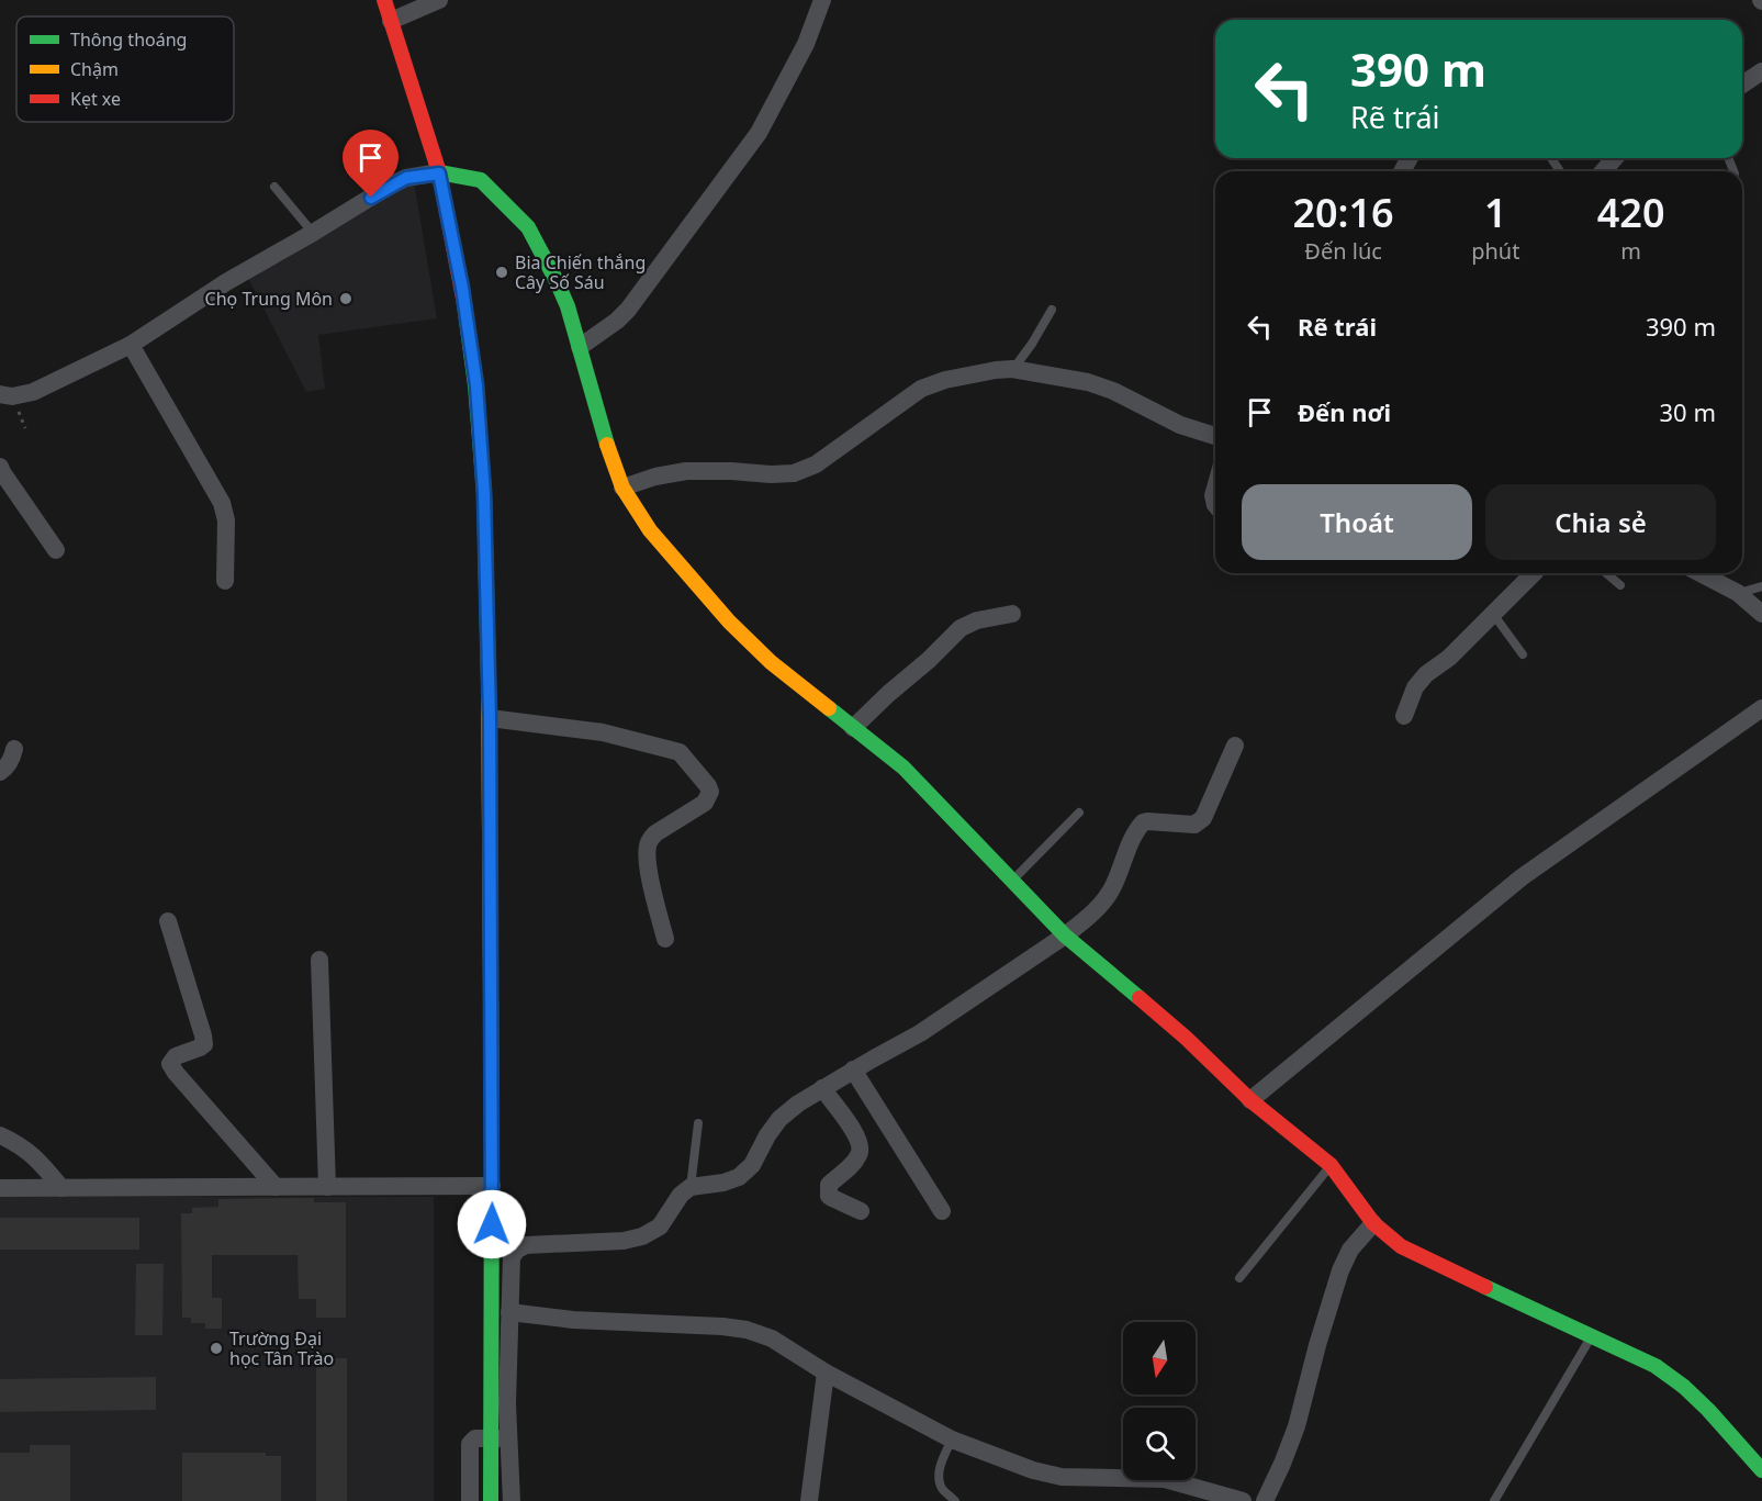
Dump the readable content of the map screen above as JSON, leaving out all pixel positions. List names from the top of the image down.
{
  "places": ["Bia Chiến thắng Cây Số Sáu", "Chọ Trung Môn", "Trường Đại học Tân Trào"],
  "legend": ["Thông thoáng", "Chậm", "Kẹt xe"],
  "north": "bottom",
  "page": {
    "turn": ["390 m", "Rẽ trái"],
    "eta": [
      "20:16",
      "Đến lúc",
      "1",
      "phút",
      "420",
      "m"
    ],
    "list": [
      {
        "name": "Rẽ trái",
        "value": "390 m"
      },
      {
        "name": "Đến nơi",
        "value": "30 m"
      }
    ],
    "buttons": ["Thoát", "Chia sẻ"]
  }
}
